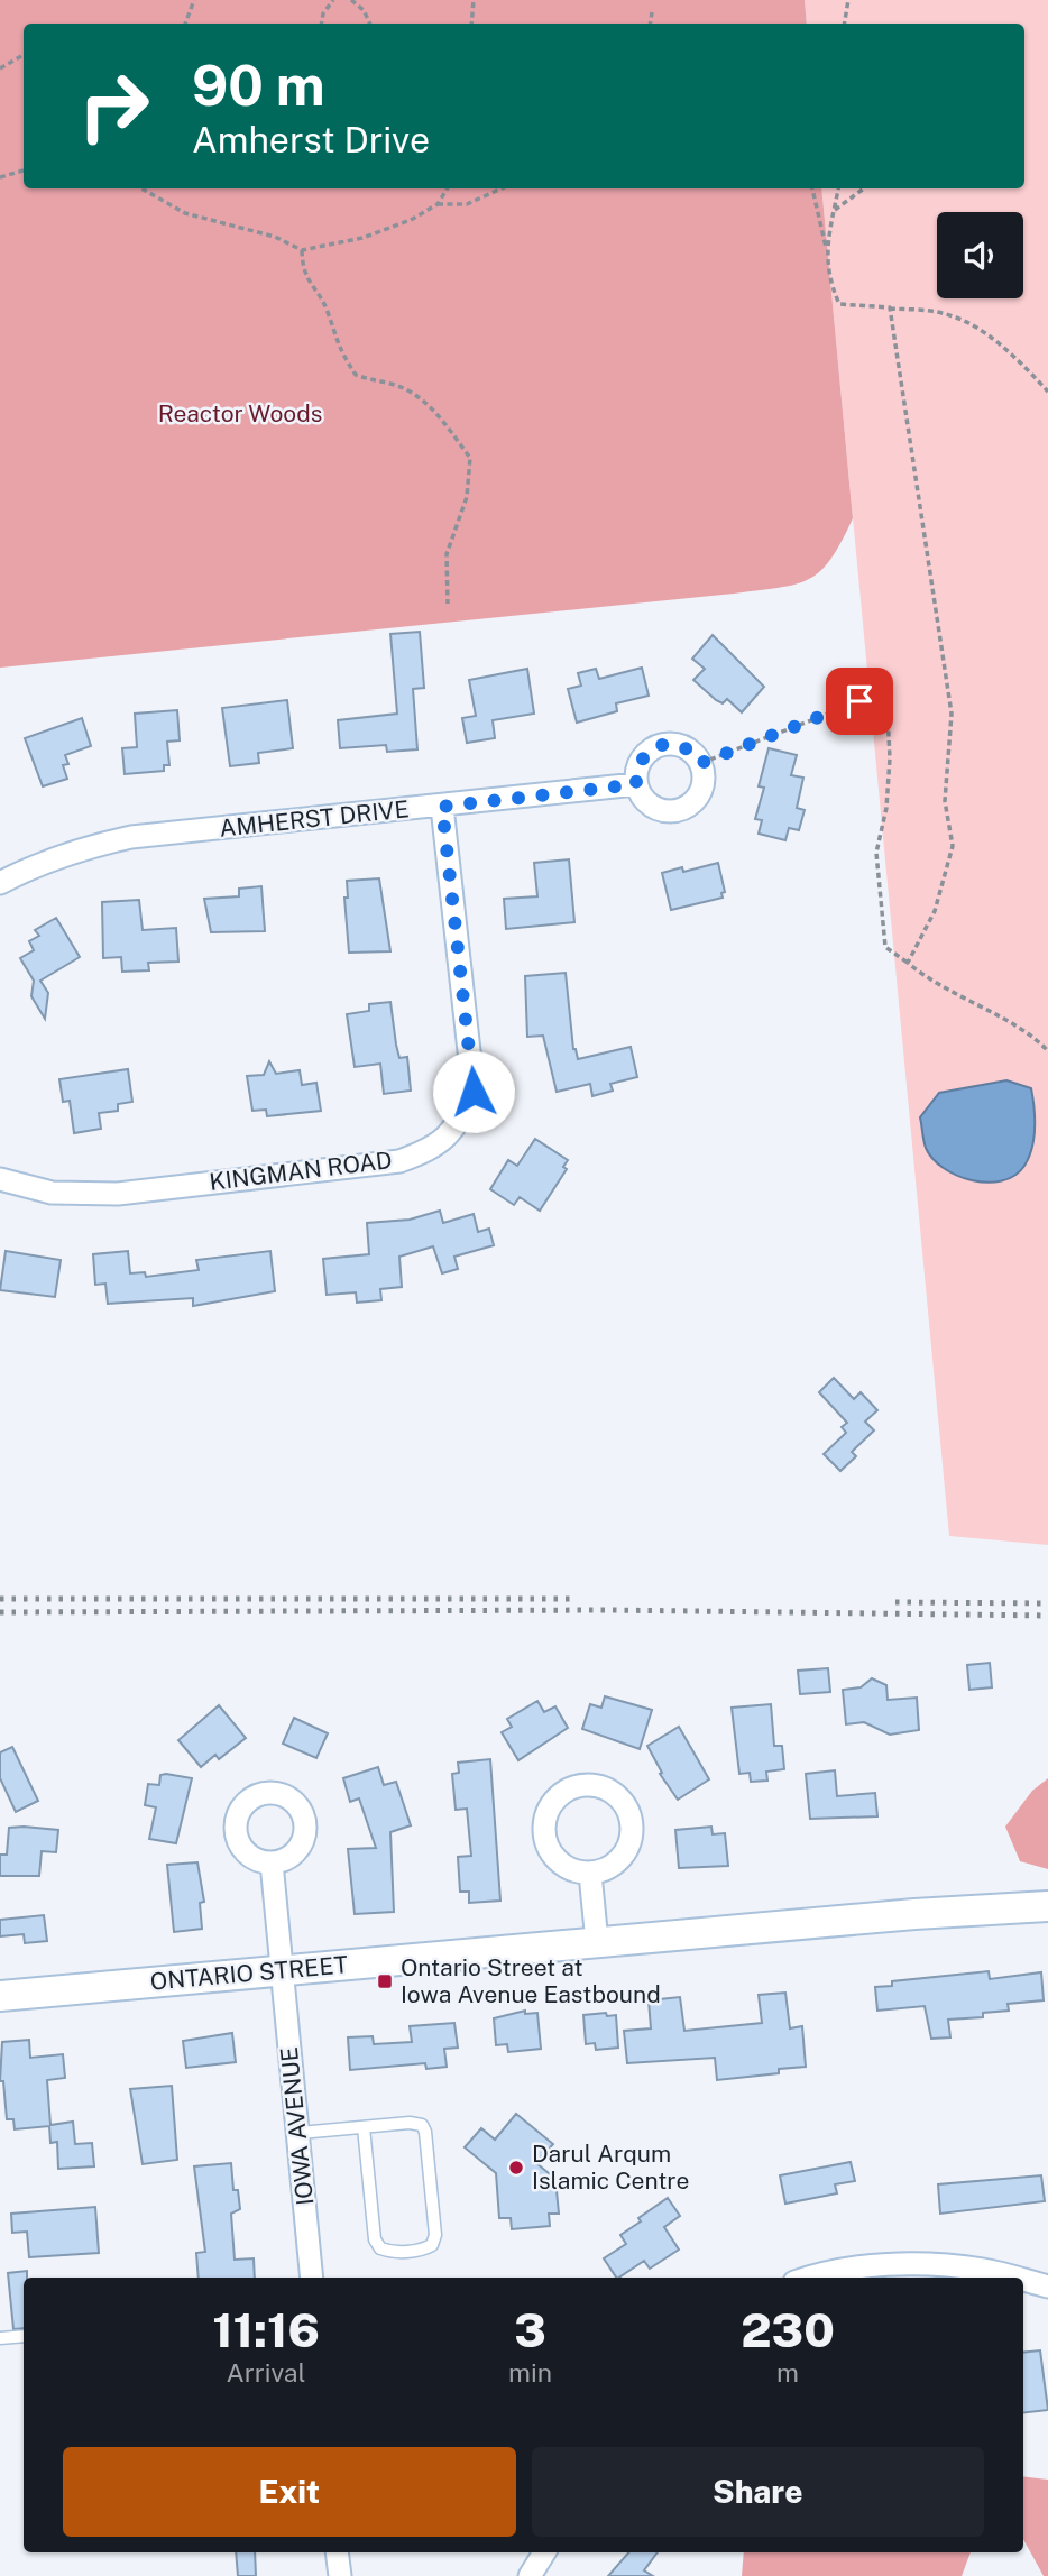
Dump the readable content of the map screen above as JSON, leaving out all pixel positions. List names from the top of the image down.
{
  "streets": {
    "main road": ["ONTARIO STREET"],
    "street": ["AMHERST DRIVE", "KINGMAN ROAD", "IOWA AVENUE"]
  },
  "crossings": [
    ["AMHERST DRIVE", "KINGMAN ROAD"],
    ["ONTARIO STREET", "IOWA AVENUE"]
  ],
  "parks": ["Reactor Woods"],
  "places": {
    "transit": ["Ontario Street at Iowa Avenue Eastbound"],
    "other": ["Darul Arqum Islamic Centre"]
  },
  "page": {
    "turn": ["90 m", "Amherst Drive"],
    "eta": [
      "11:16",
      "Arrival",
      "3",
      "min",
      "230",
      "m"
    ],
    "buttons": ["Exit", "Share"]
  }
}
